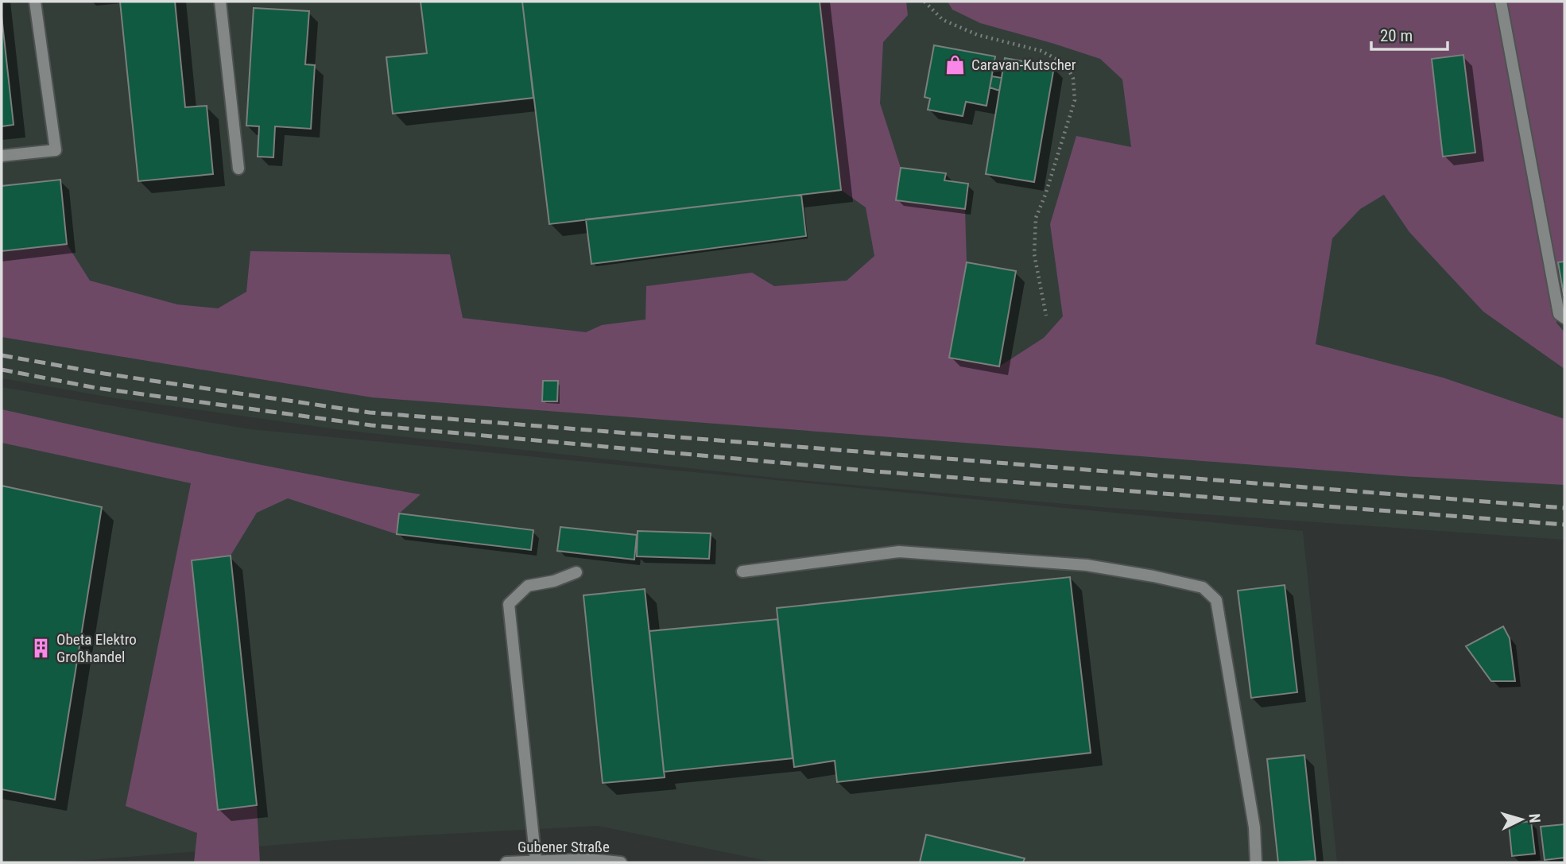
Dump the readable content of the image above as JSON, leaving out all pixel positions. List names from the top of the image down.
{
  "streets": {
    "street": ["Gubener Straße"]
  },
  "places": {
    "shop": ["Caravan-Kutscher"],
    "building": ["Obeta Elektro Großhandel"]
  },
  "scale_bar": "20 m",
  "north": "right"
}
